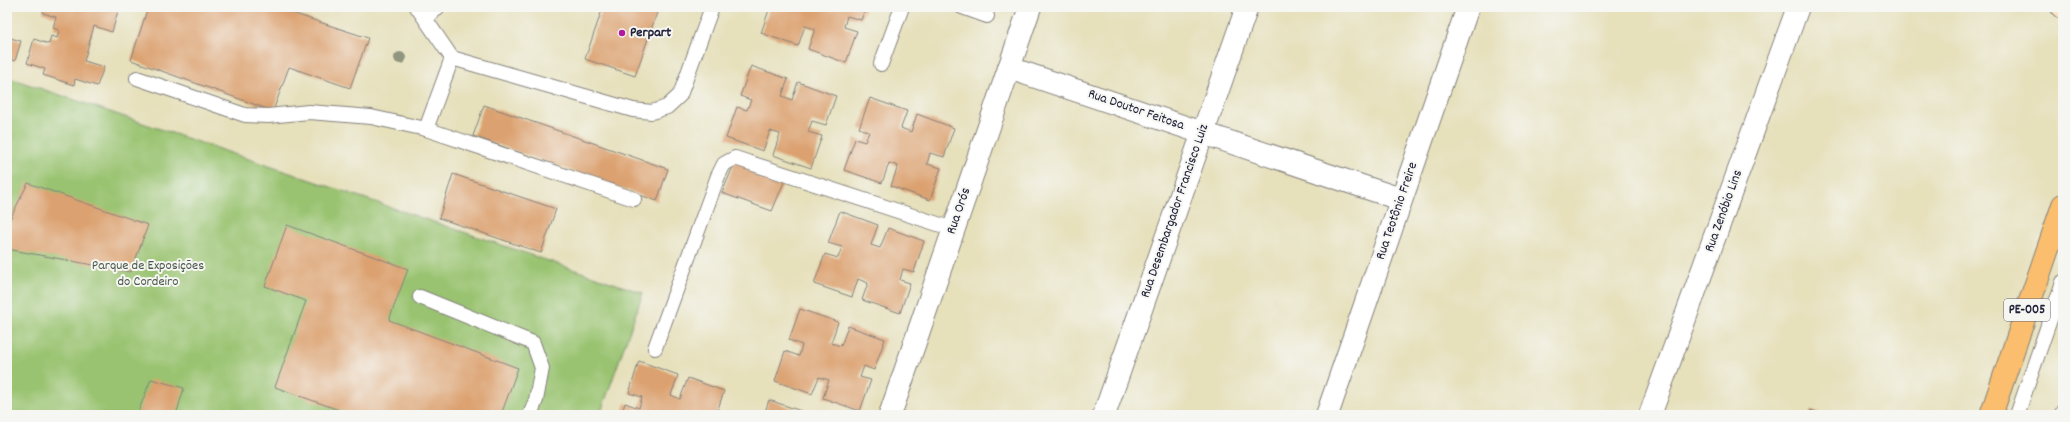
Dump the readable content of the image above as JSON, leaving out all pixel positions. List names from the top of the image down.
{
  "streets": {
    "main road": ["PE-005"],
    "street": [
      "Rua Doutor Feitosa",
      "Rua Orós",
      "Rua Desembargador Francisco Luiz",
      "Rua Teotônio Freire",
      "Rua Zenóbio Lins"
    ]
  },
  "crossings": [
    ["Rua Doutor Feitosa", "Rua Orós"],
    ["Rua Doutor Feitosa", "Rua Desembargador Francisco Luiz"],
    ["Rua Doutor Feitosa", "Rua Teotônio Freire"]
  ],
  "parks": ["Parque de Exposições do Cordeiro"],
  "places": ["Perpart"]
}
